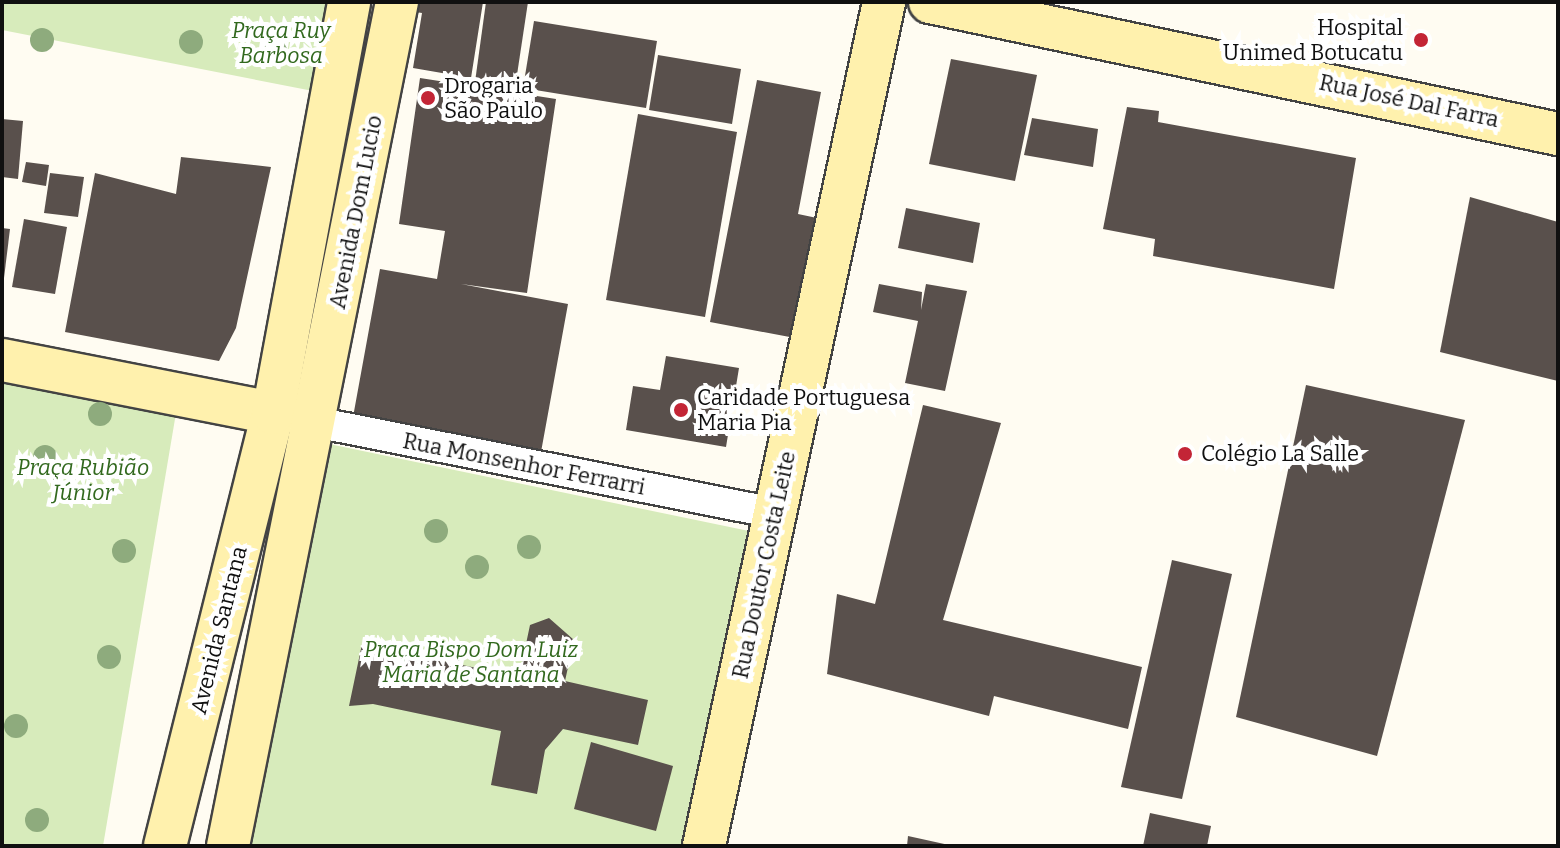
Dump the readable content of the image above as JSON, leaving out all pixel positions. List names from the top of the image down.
{
  "streets": {
    "street": [
      "Rua José Dal Farra",
      "Avenida Dom Lucio",
      "Rua Monsenhor Ferrarri",
      "Rua Doutor Costa Leite",
      "Avenida Santana"
    ]
  },
  "crossings": [
    ["Avenida Dom Lucio", "Rua Monsenhor Ferrarri"],
    ["Avenida Dom Lucio", "Avenida Santana"],
    ["Rua Monsenhor Ferrarri", "Rua Doutor Costa Leite"],
    ["Rua Monsenhor Ferrarri", "Avenida Santana"]
  ],
  "parks": ["Praça Ruy Barbosa", "Praça Rubião Júnior", "Praça Bispo Dom Luiz Maria de Santana"],
  "places": [
    "Hospital Unimed Botucatu",
    "Drogaria São Paulo",
    "Caridade Portuguesa Maria Pia",
    "Colégio La Salle"
  ]
}
